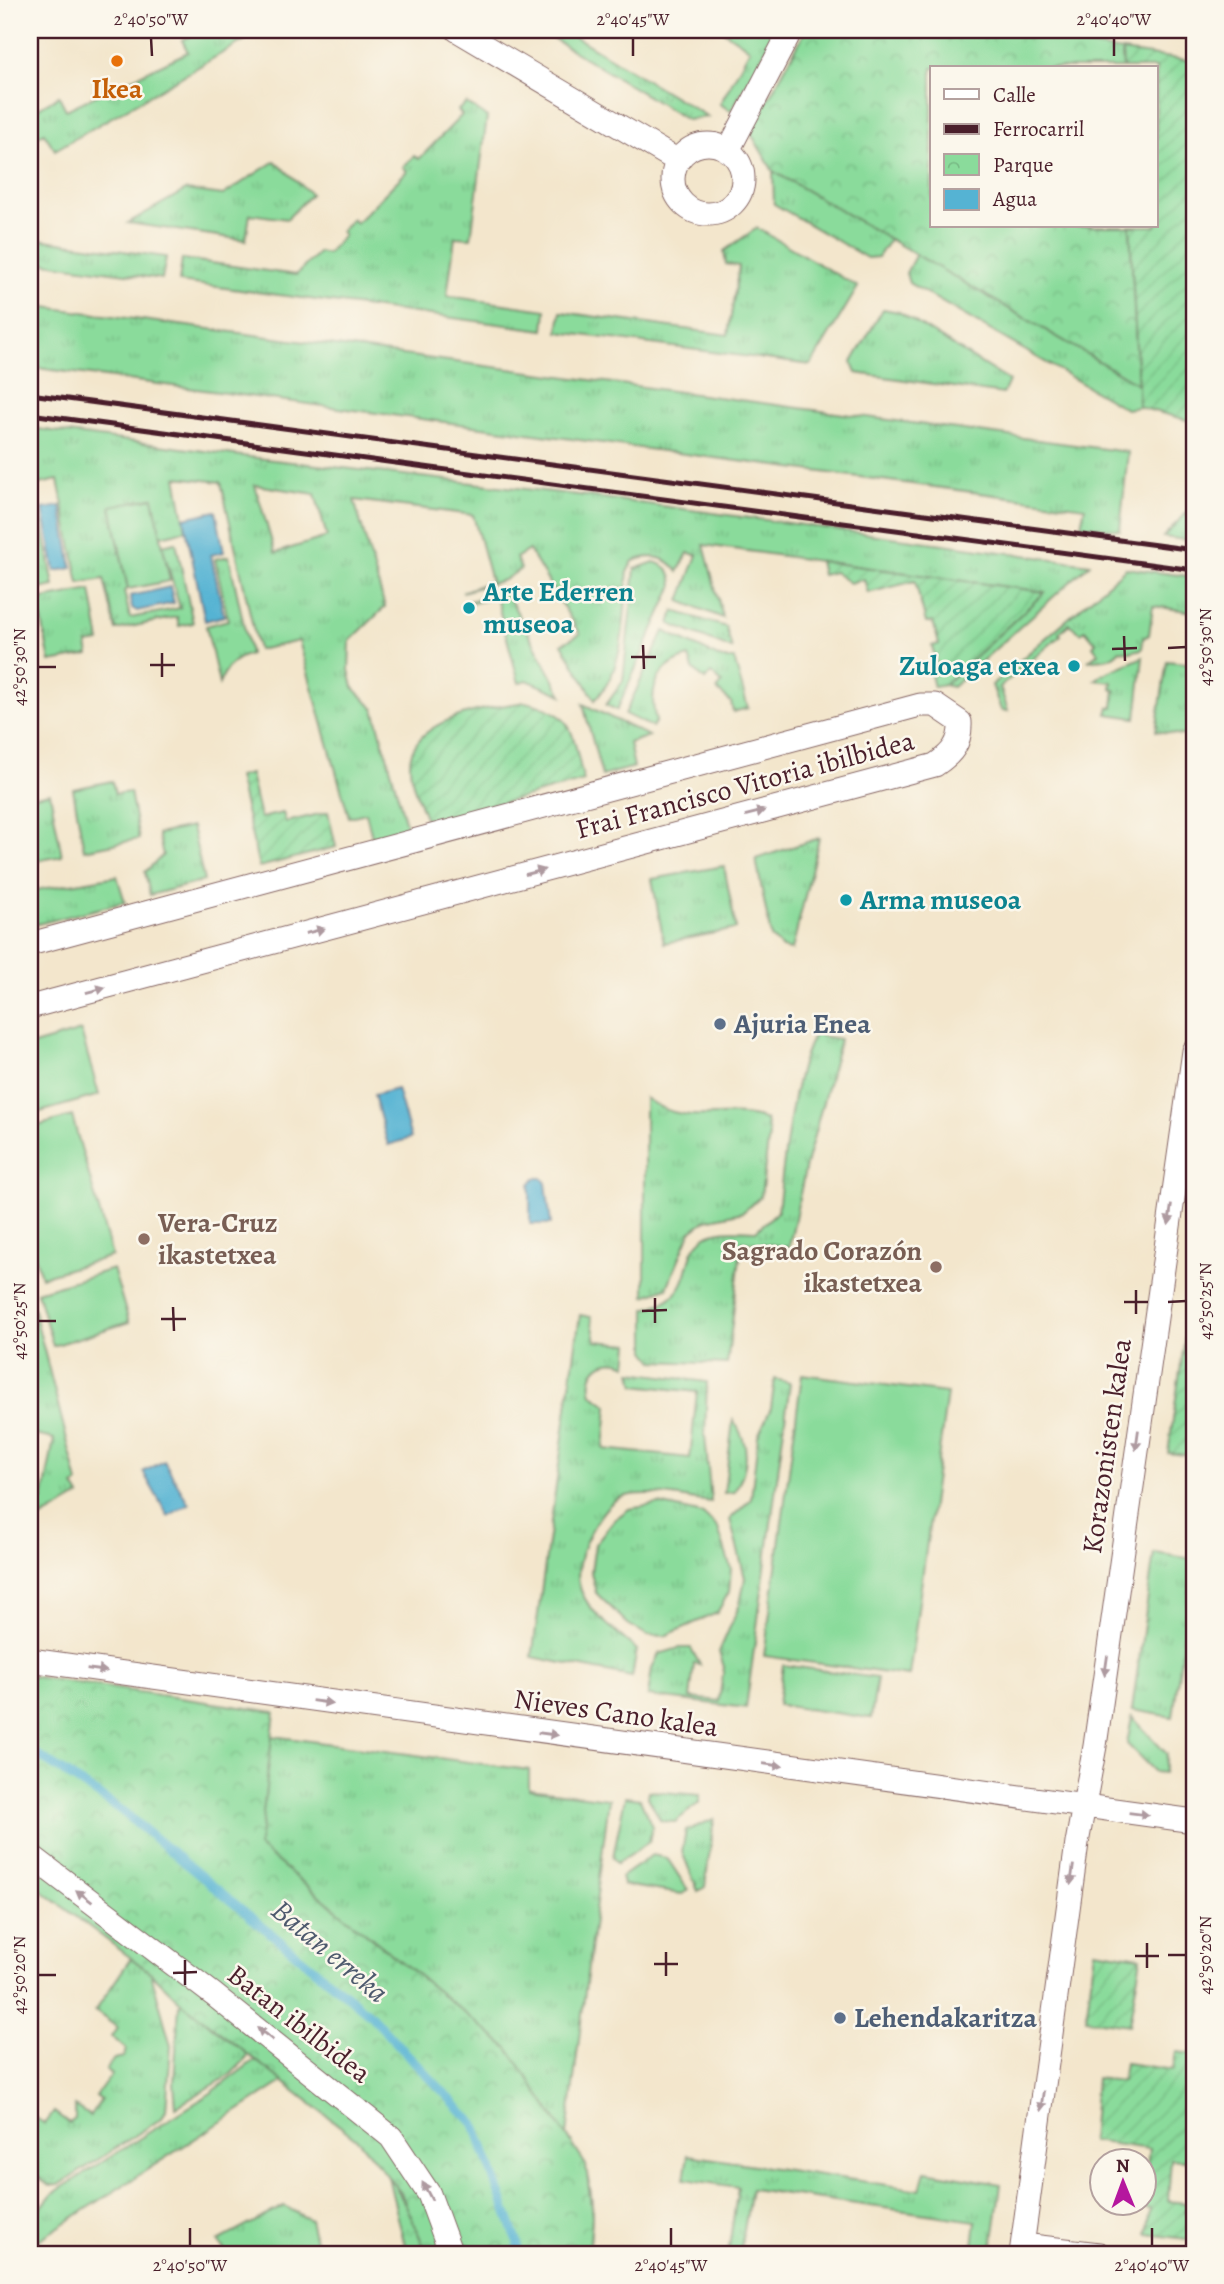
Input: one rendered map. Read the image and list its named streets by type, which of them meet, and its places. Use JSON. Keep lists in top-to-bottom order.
{
  "streets": {
    "street": [
      "Frai Francisco Vitoria ibilbidea",
      "Korazonisten kalea",
      "Nieves Cano kalea",
      "Batan ibilbidea"
    ]
  },
  "crossings": [
    ["Korazonisten kalea", "Nieves Cano kalea"]
  ],
  "one_way": ["Korazonisten kalea", "Nieves Cano kalea", "Batan ibilbidea"],
  "water": ["Batan erreka"],
  "places": [
    "Ikea",
    "Arte Ederren museoa",
    "Zuloaga etxea",
    "Arma museoa",
    "Ajuria Enea",
    "Vera-Cruz ikastetxea",
    "Sagrado Corazón ikastetxea",
    "Lehendakaritza"
  ],
  "legend": [
    "Calle",
    "Ferrocarril",
    "Parque",
    "Agua"
  ],
  "north": "top",
  "coordinates": [
    "2°40'50\"W",
    "2°40'45\"W",
    "2°40'40\"W",
    "42°50'30\"N",
    "42°50'25\"N",
    "42°50'20\"N"
  ]
}
